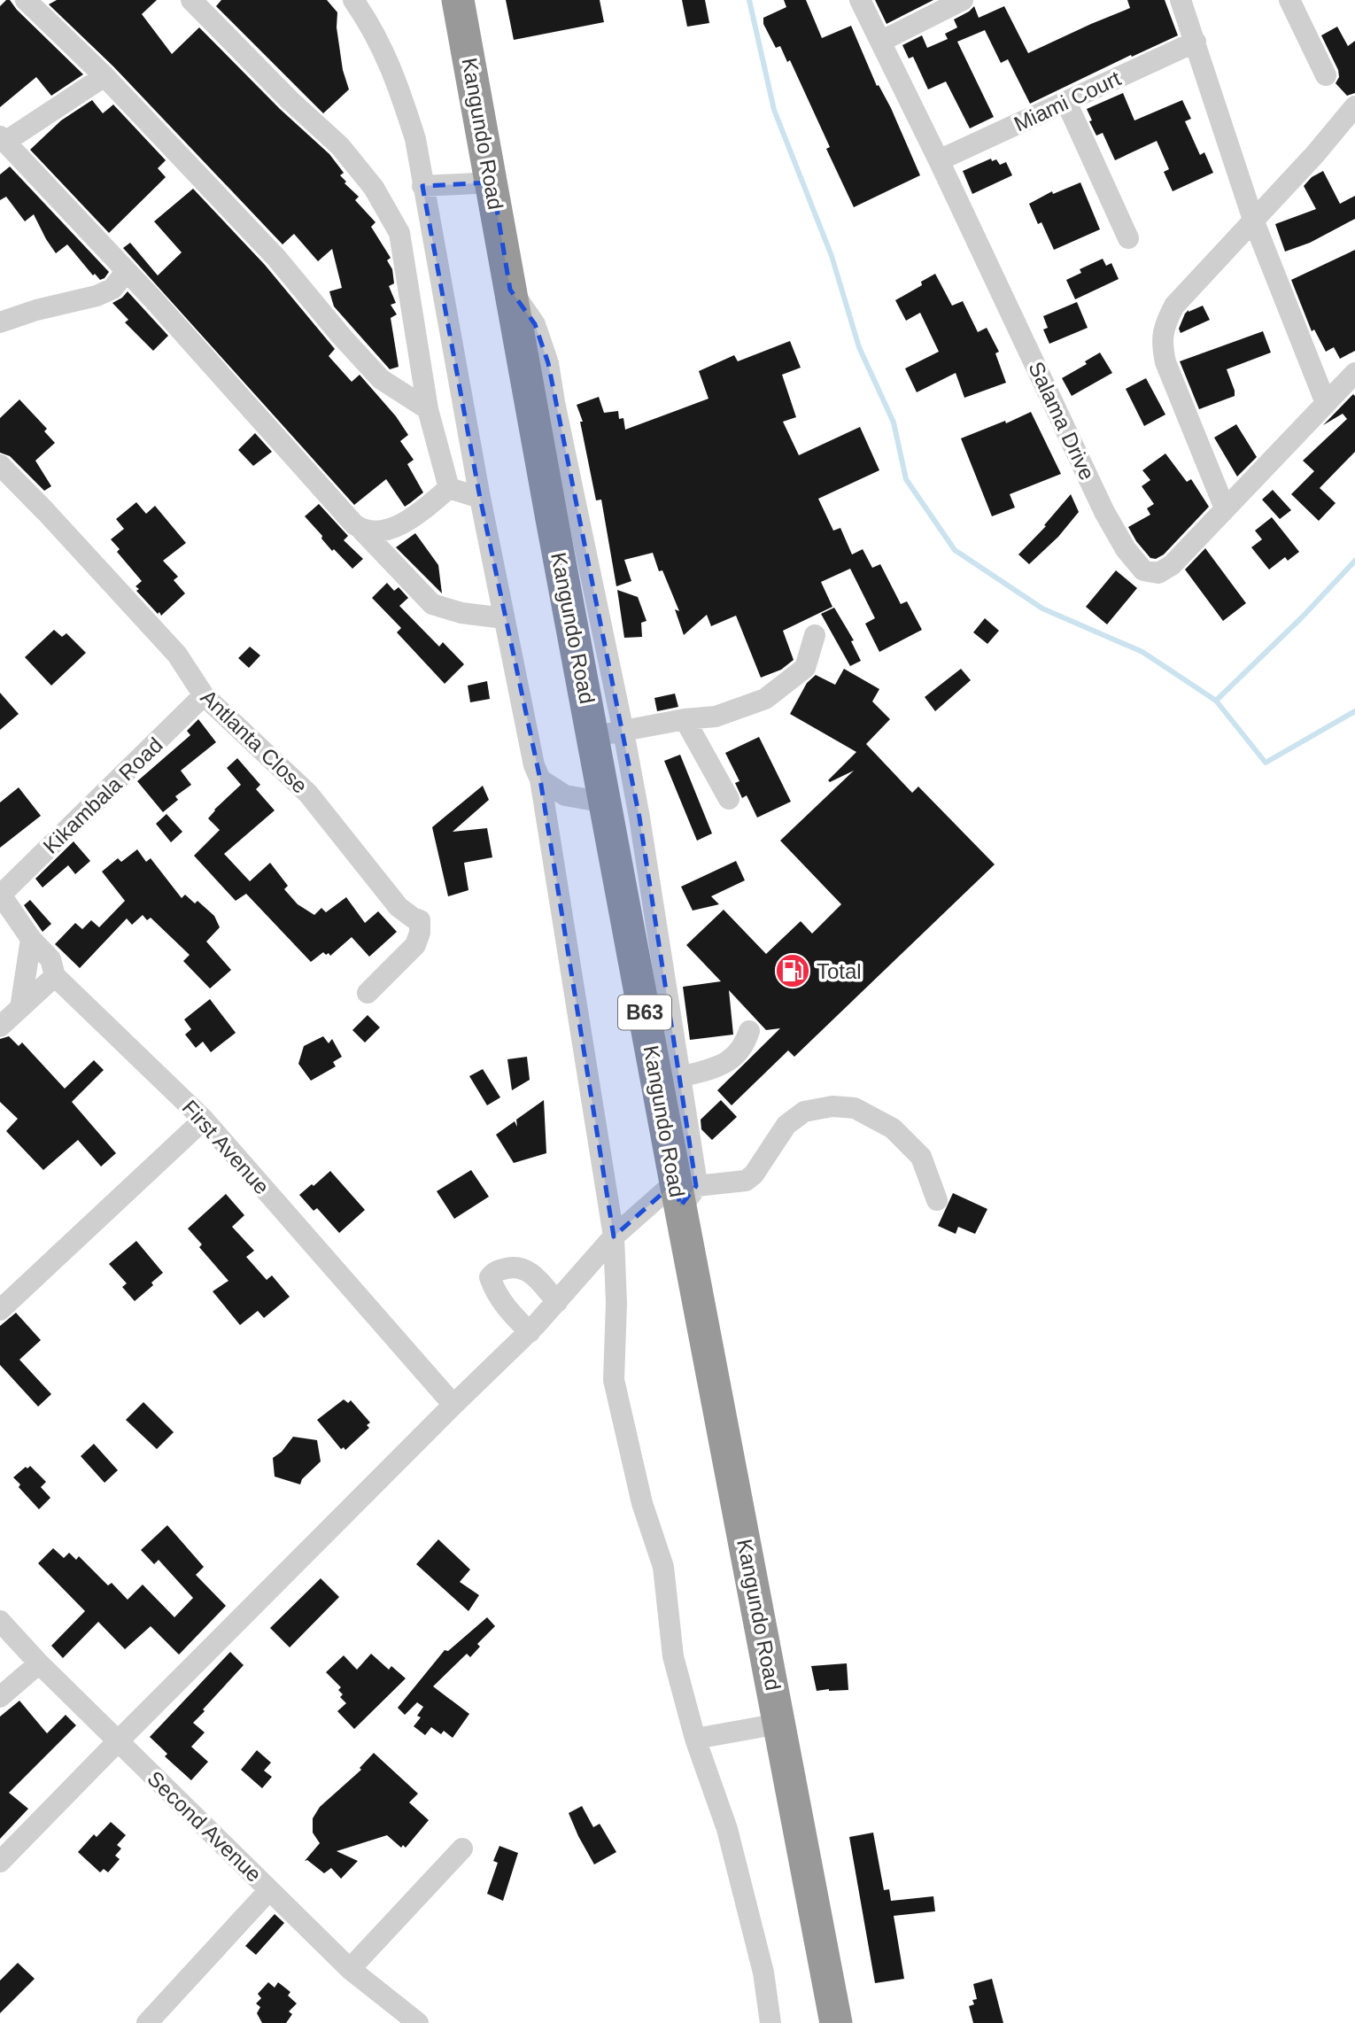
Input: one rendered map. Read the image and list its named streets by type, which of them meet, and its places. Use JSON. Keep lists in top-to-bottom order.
{
  "streets": {
    "highway": ["Kangundo Road", "B63"],
    "street": [
      "Miami Court",
      "Salama Drive",
      "Antlanta Close",
      "Kikambala Road",
      "First Avenue",
      "Second Avenue"
    ]
  },
  "crossings": [
    ["Miami Court", "Salama Drive"],
    ["Antlanta Close", "Kikambala Road"],
    ["Kikambala Road", "First Avenue"]
  ],
  "places": {
    "fuel station": ["Total"]
  }
}
